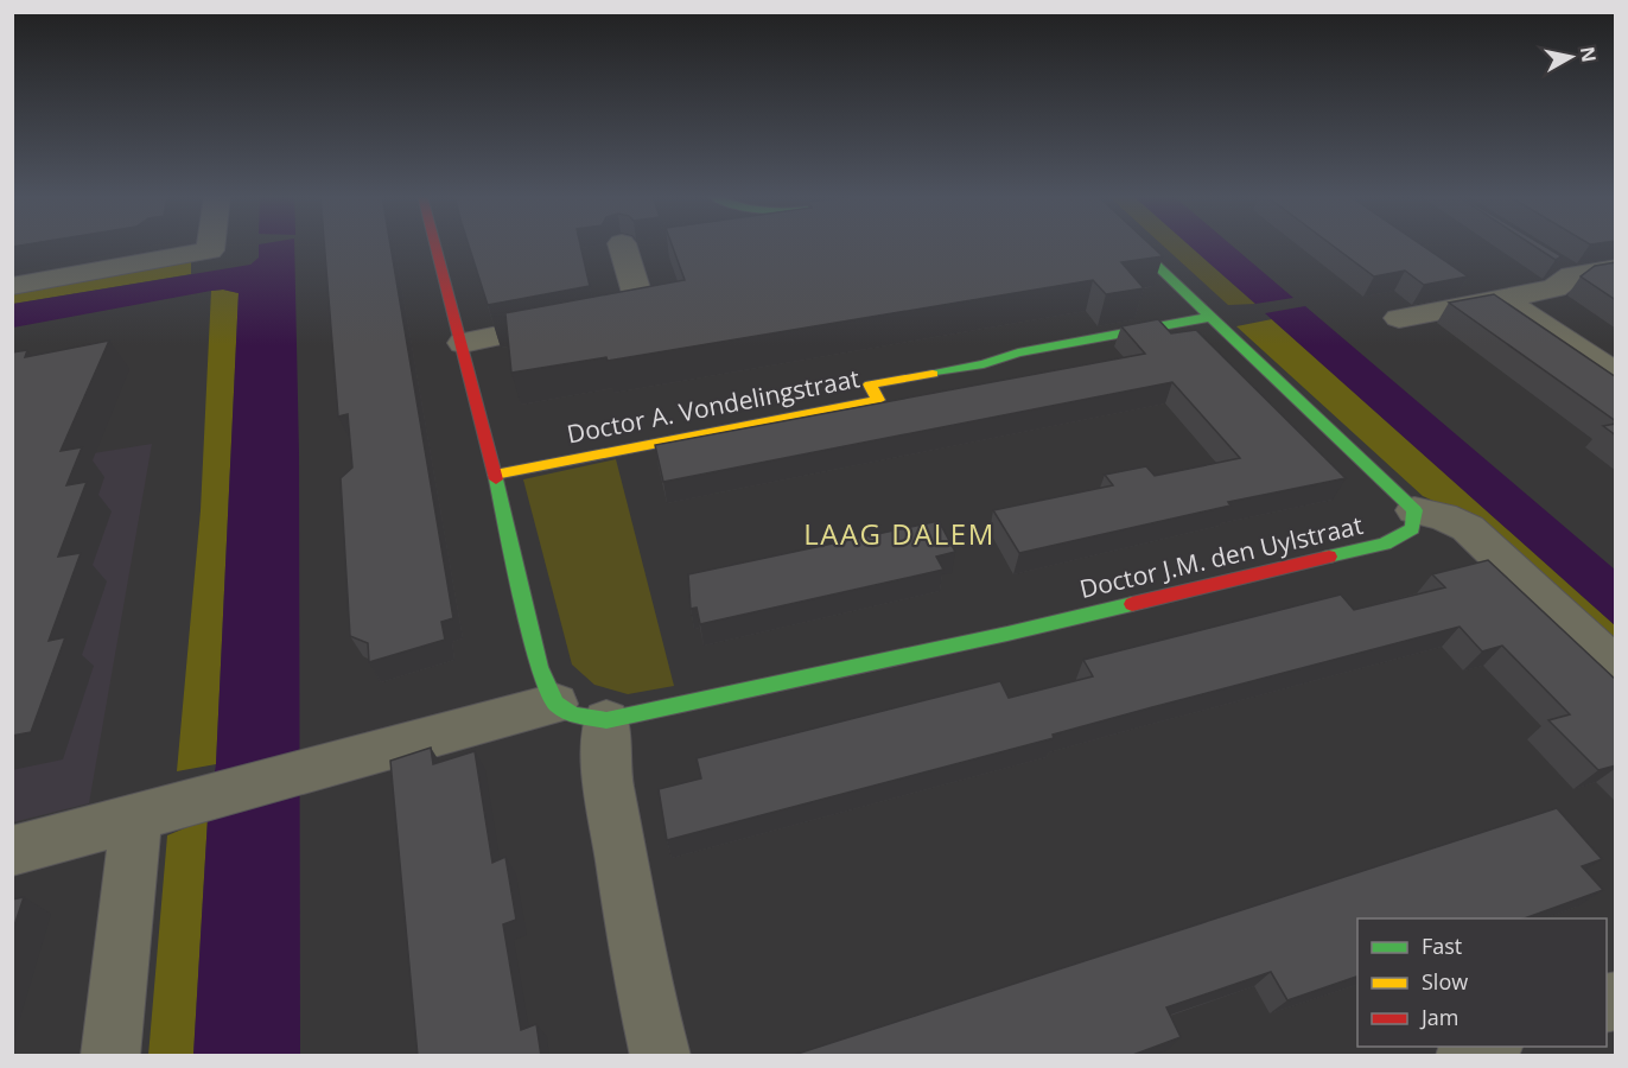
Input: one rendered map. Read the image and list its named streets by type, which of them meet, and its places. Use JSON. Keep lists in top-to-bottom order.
{
  "streets": {
    "street": ["Doctor A. Vondelingstraat", "Doctor J.M. den Uylstraat"]
  },
  "crossings": [
    ["Doctor A. Vondelingstraat", "Doctor J.M. den Uylstraat"]
  ],
  "districts": ["LAAG DALEM"],
  "legend": ["Fast", "Slow", "Jam"],
  "north": "right"
}
